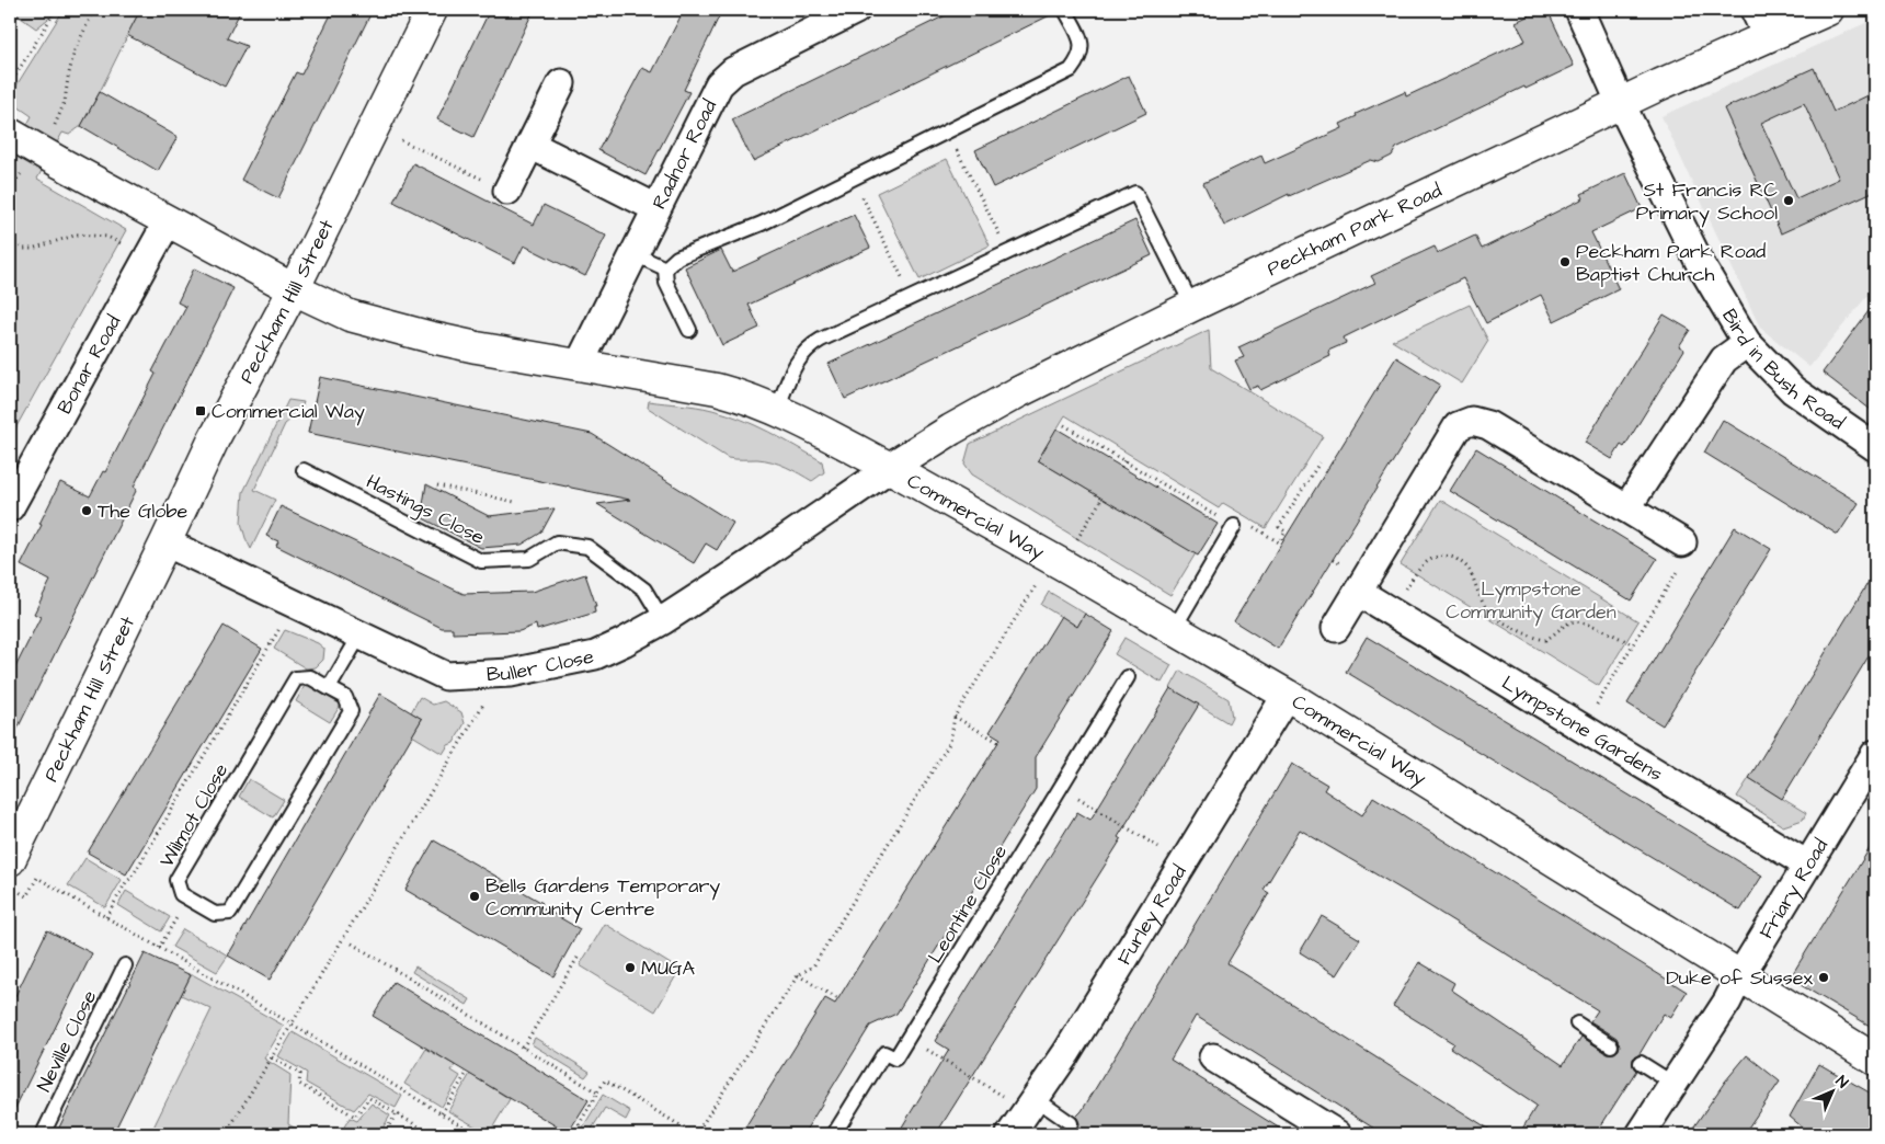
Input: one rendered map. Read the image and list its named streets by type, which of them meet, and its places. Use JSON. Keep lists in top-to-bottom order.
{
  "streets": {
    "main road": ["Peckham Park Road", "Peckham Hill Street", "Commercial Way"],
    "street": [
      "Radnor Road",
      "Bonar Road",
      "Bird in Bush Road",
      "Buller Close",
      "Lympstone Gardens",
      "Friary Road",
      "Furley Road"
    ],
    "lane": [
      "Hastings Close",
      "Wilmot Close",
      "Leontine Close",
      "Neville Close"
    ]
  },
  "crossings": [
    ["Radnor Road", "Commercial Way"],
    ["Peckham Park Road", "Bird in Bush Road"],
    ["Peckham Park Road", "Commercial Way"],
    ["Peckham Park Road", "Buller Close"],
    ["Peckham Hill Street", "Commercial Way"],
    ["Peckham Hill Street", "Buller Close"],
    ["Bonar Road", "Commercial Way"],
    ["Hastings Close", "Buller Close"],
    ["Commercial Way", "Buller Close"],
    ["Commercial Way", "Friary Road"],
    ["Commercial Way", "Furley Road"],
    ["Lympstone Gardens", "Friary Road"]
  ],
  "parks": ["Lympstone Community Garden"],
  "places": {
    "other": [
      "St Francis RC Primary School",
      "Peckham Park Road Baptist Church",
      "The Globe",
      "Bells Gardens Temporary Community Centre",
      "MUGA",
      "Duke of Sussex"
    ],
    "transit": ["Commercial Way"]
  },
  "north": "top right"
}
